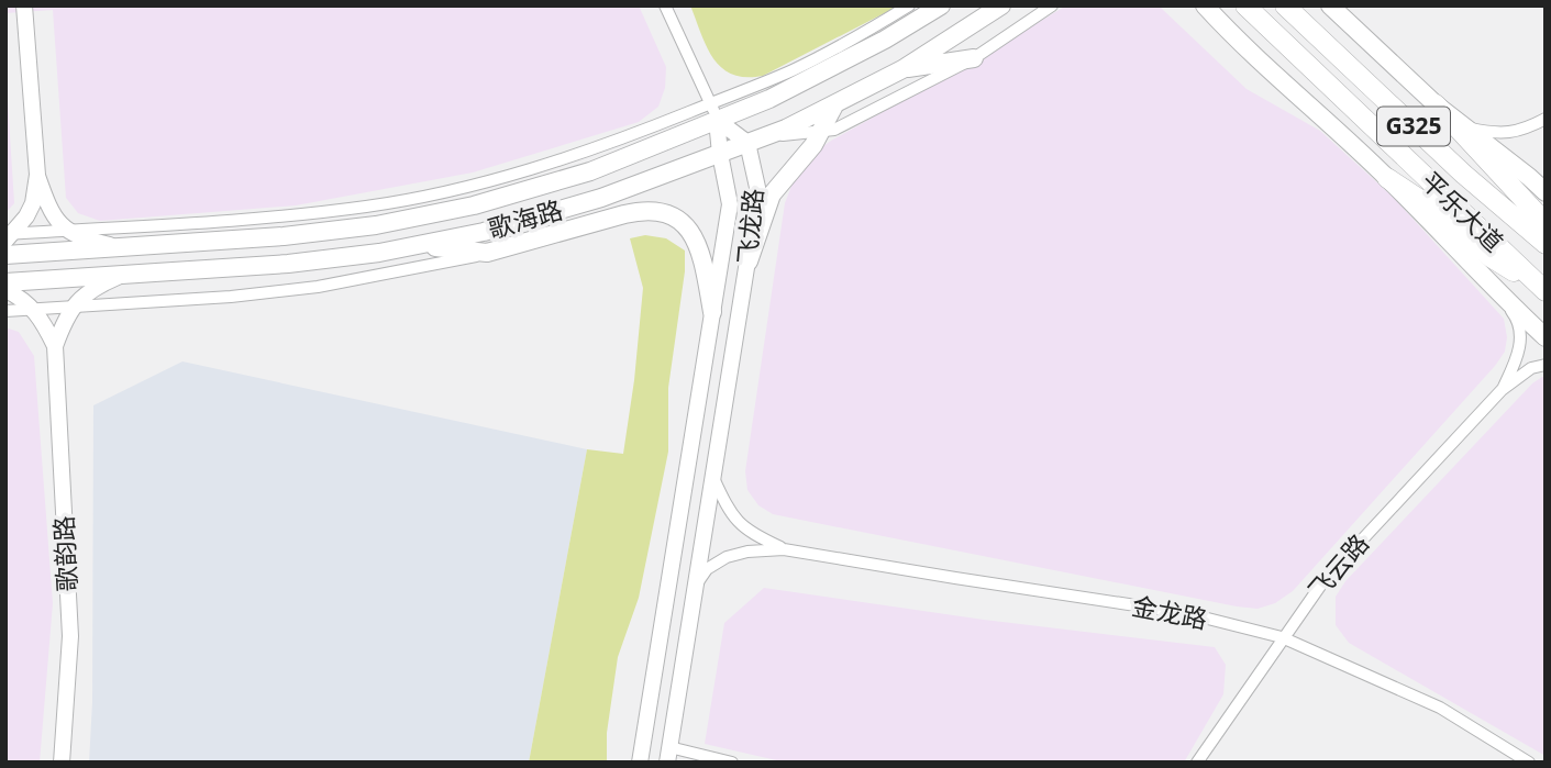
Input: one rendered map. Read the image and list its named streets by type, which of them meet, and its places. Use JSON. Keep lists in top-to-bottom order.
{
  "streets": {
    "highway": ["G325", "平乐大道"],
    "main road": ["歌海路"],
    "street": [
      "飞龙路",
      "歌韵路",
      "飞云路",
      "金龙路"
    ]
  },
  "crossings": [
    ["歌海路", "飞龙路"],
    ["飞龙路", "金龙路"],
    ["飞云路", "金龙路"]
  ]
}
